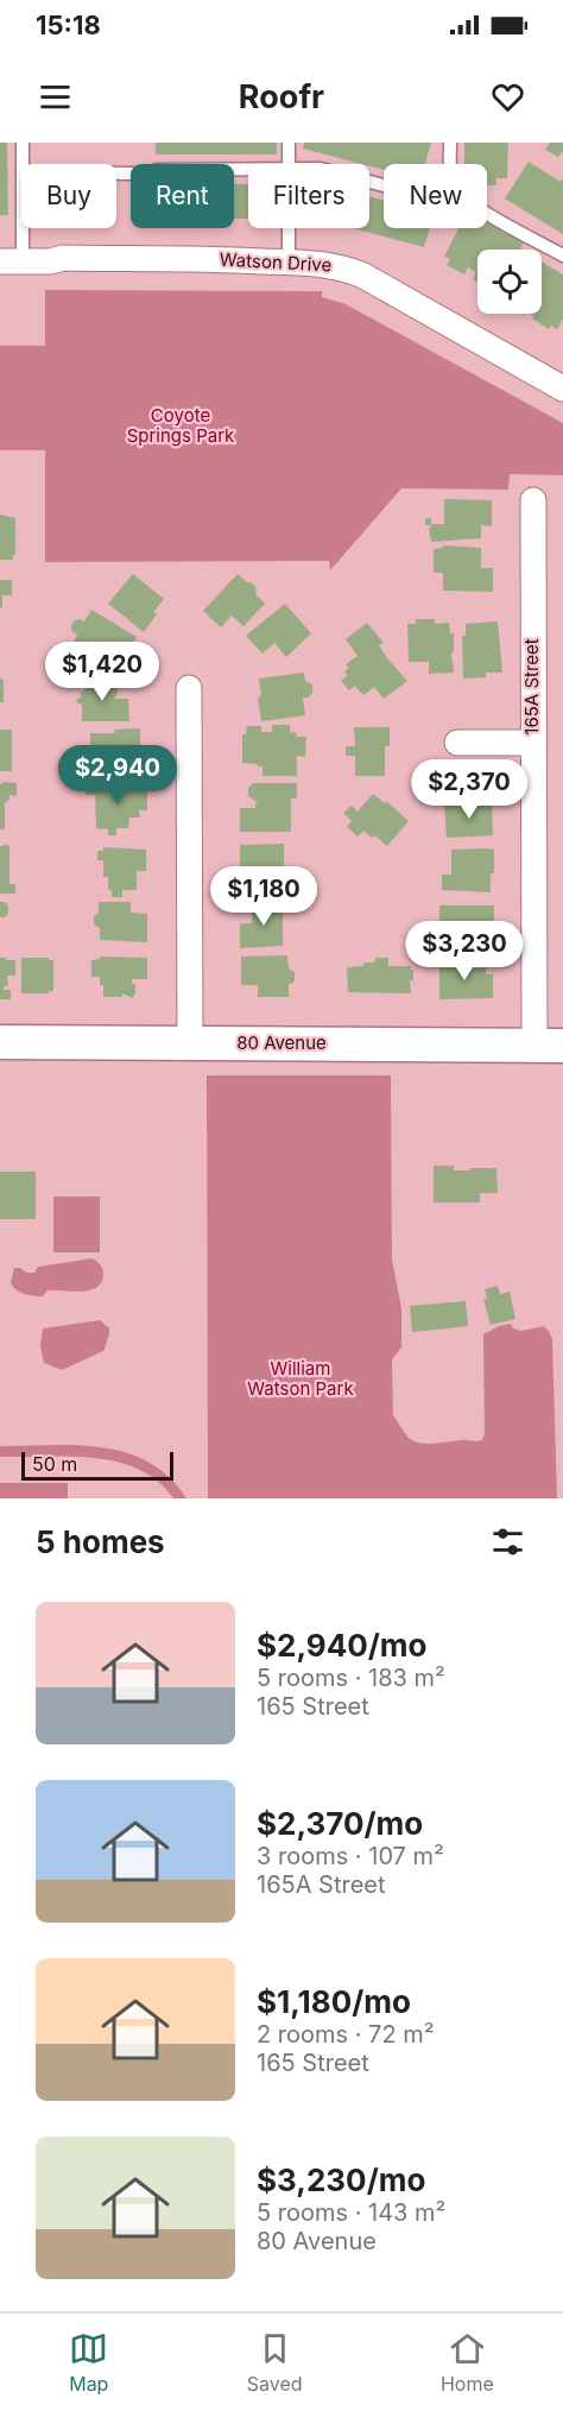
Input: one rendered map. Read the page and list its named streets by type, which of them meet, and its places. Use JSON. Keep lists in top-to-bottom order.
{
  "streets": {
    "street": ["Watson Drive", "165A Street", "80 Avenue"]
  },
  "crossings": [
    ["165A Street", "80 Avenue"]
  ],
  "parks": ["Coyote Springs Park", "William Watson Park"],
  "scale_bar": "50 m",
  "page": {
    "status": "15:18",
    "header": "Roofr",
    "chip": [
      "Buy",
      "Rent",
      "Filters",
      "New"
    ],
    "price": [
      "$1,420",
      "$2,940",
      "$2,370",
      "$1,180",
      "$3,230"
    ],
    "scale": "50 m",
    "heading": "5 homes",
    "list": [
      {
        "name": "$2,940/mo",
        "note": "5 rooms · 183 m² · 165 Street"
      },
      {
        "name": "$2,370/mo",
        "note": "3 rooms · 107 m² · 165A Street"
      },
      {
        "name": "$1,180/mo",
        "note": "2 rooms · 72 m² · 165 Street"
      },
      {
        "name": "$3,230/mo",
        "note": "5 rooms · 143 m² · 80 Avenue"
      }
    ],
    "tabs": ["Map", "Saved", "Home"]
  }
}
